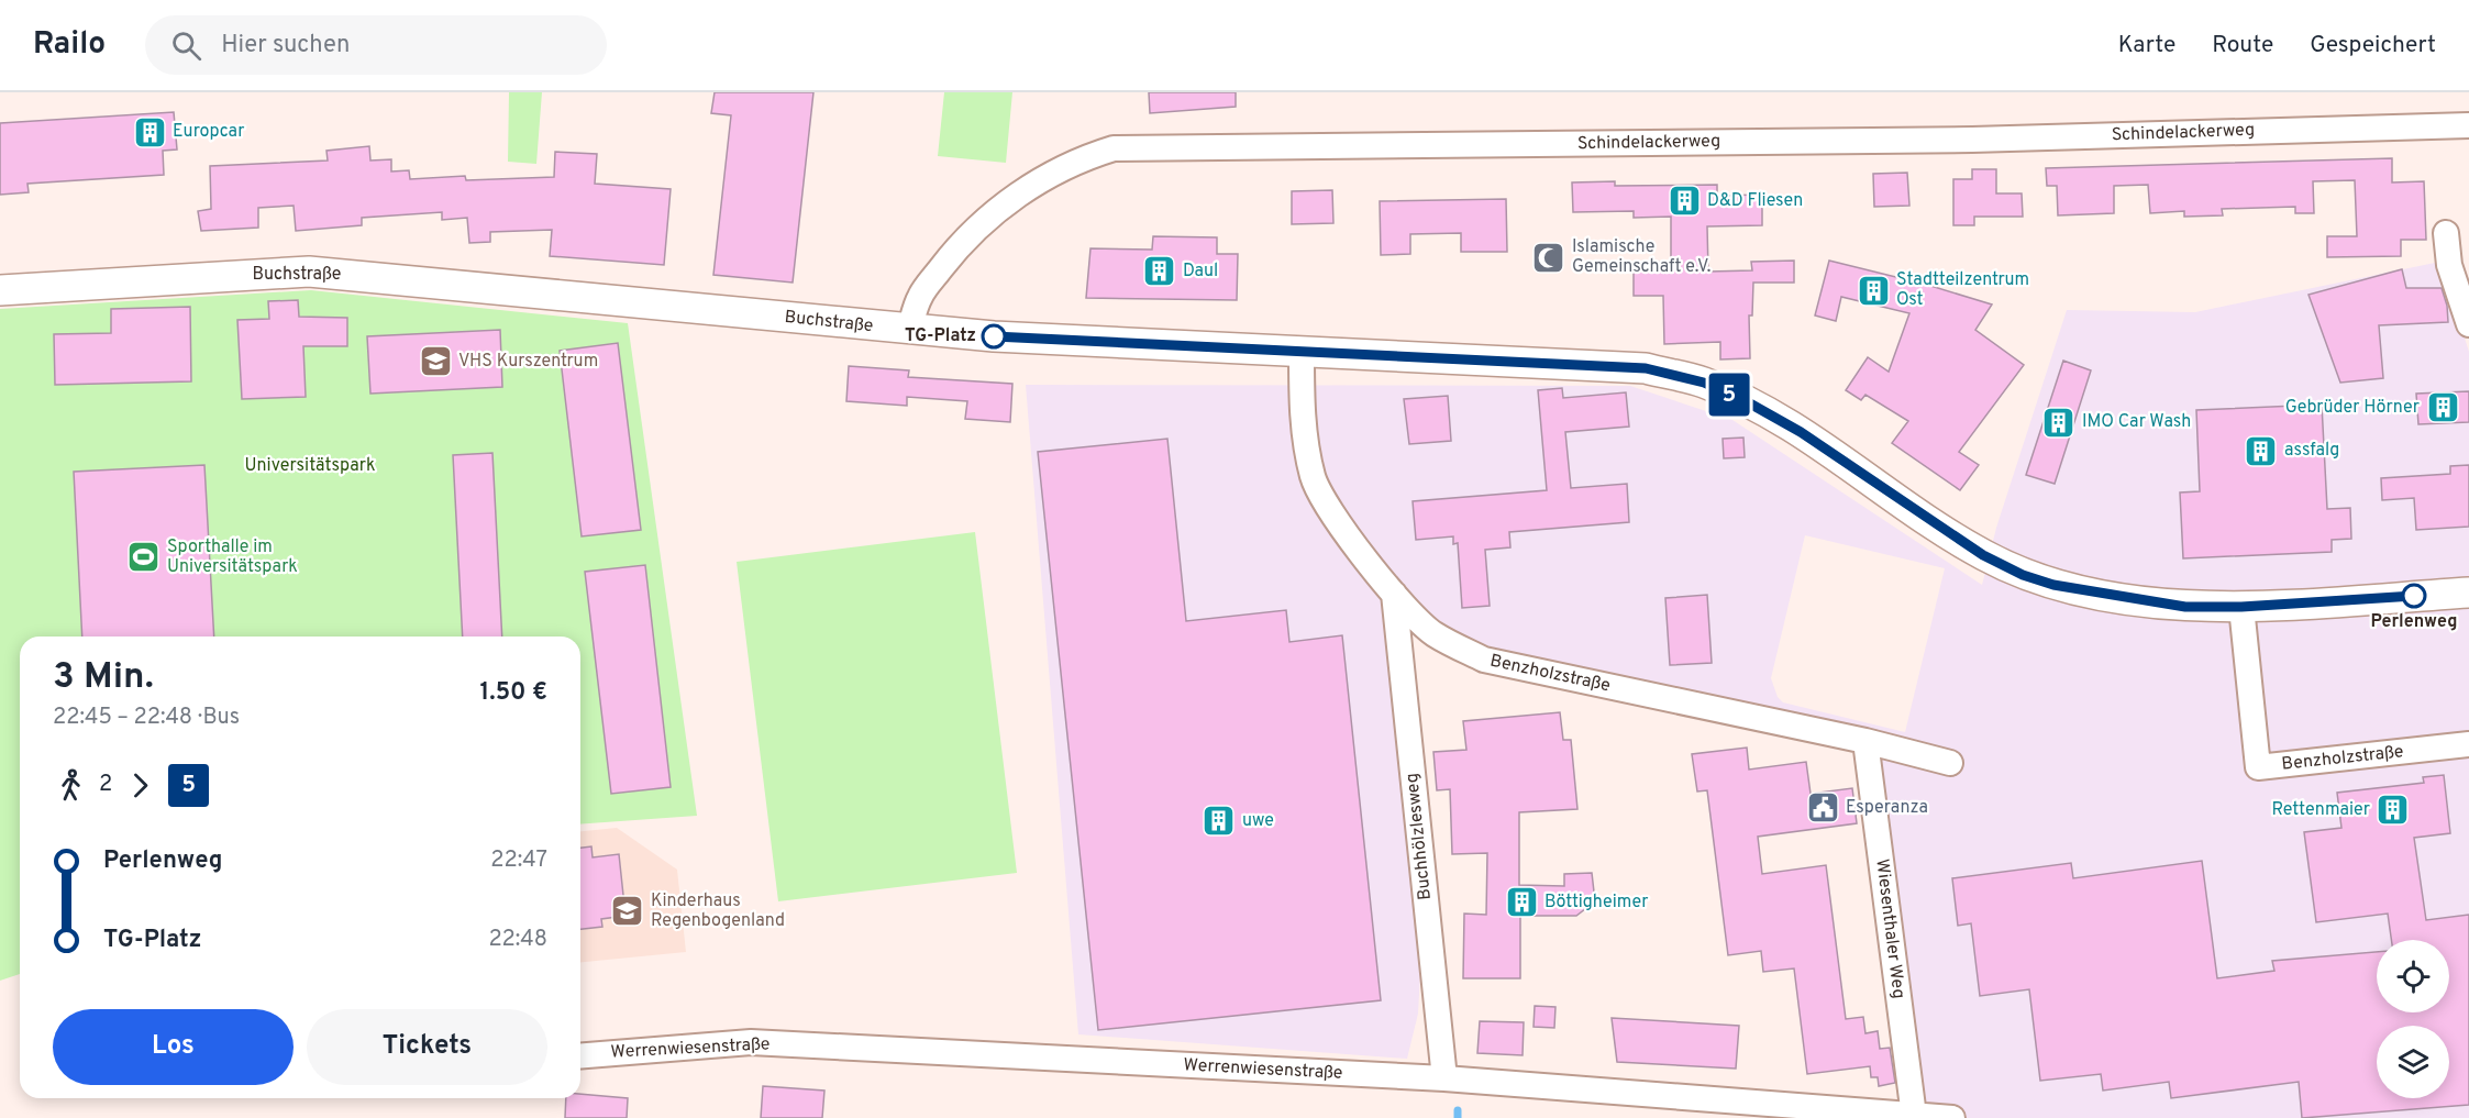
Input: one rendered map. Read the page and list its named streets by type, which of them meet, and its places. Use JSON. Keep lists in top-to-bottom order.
{
  "streets": {
    "street": [
      "Schindelackerweg",
      "Buchstraße",
      "Benzholzstraße",
      "Buchhölzlesweg",
      "Wiesenthaler Weg",
      "Werrenwiesenstraße"
    ]
  },
  "crossings": [
    ["Schindelackerweg", "Buchstraße"],
    ["Buchstraße", "Benzholzstraße"],
    ["Benzholzstraße", "Buchhölzlesweg"],
    ["Benzholzstraße", "Wiesenthaler Weg"],
    ["Buchhölzlesweg", "Werrenwiesenstraße"],
    ["Wiesenthaler Weg", "Werrenwiesenstraße"]
  ],
  "parks": ["Universitätspark"],
  "places": {
    "building": [
      "Europcar",
      "D&D Fliesen",
      "Daul",
      "Stadtteilzentrum Ost",
      "Gebrüder Hörner",
      "IMO Car Wash",
      "assfalg",
      "Rettenmaier",
      "uwe",
      "Böttigheimer"
    ],
    "mosque": ["Islamische Gemeinschaft e.V."],
    "other": ["TG-Platz", "Perlenweg"],
    "school or university": ["VHS Kurszentrum", "Kinderhaus Regenbogenland"],
    "sports": ["Sporthalle im Universitätspark"],
    "public building": ["Esperanza"]
  },
  "lines": ["bus line 5"],
  "page": {
    "header": "Railo",
    "search": "Hier suchen",
    "nav": ["Karte", "Route", "Gespeichert"],
    "on_map": "5",
    "heading": ["3 Min.", "22:45 – 22:48 · Bus", "1.50 €"],
    "legs": ["2", "5"],
    "list": [
      {
        "name": "Perlenweg",
        "value": "22:47"
      },
      {
        "name": "TG-Platz",
        "value": "22:48"
      }
    ],
    "buttons": ["Los", "Tickets"]
  }
}
